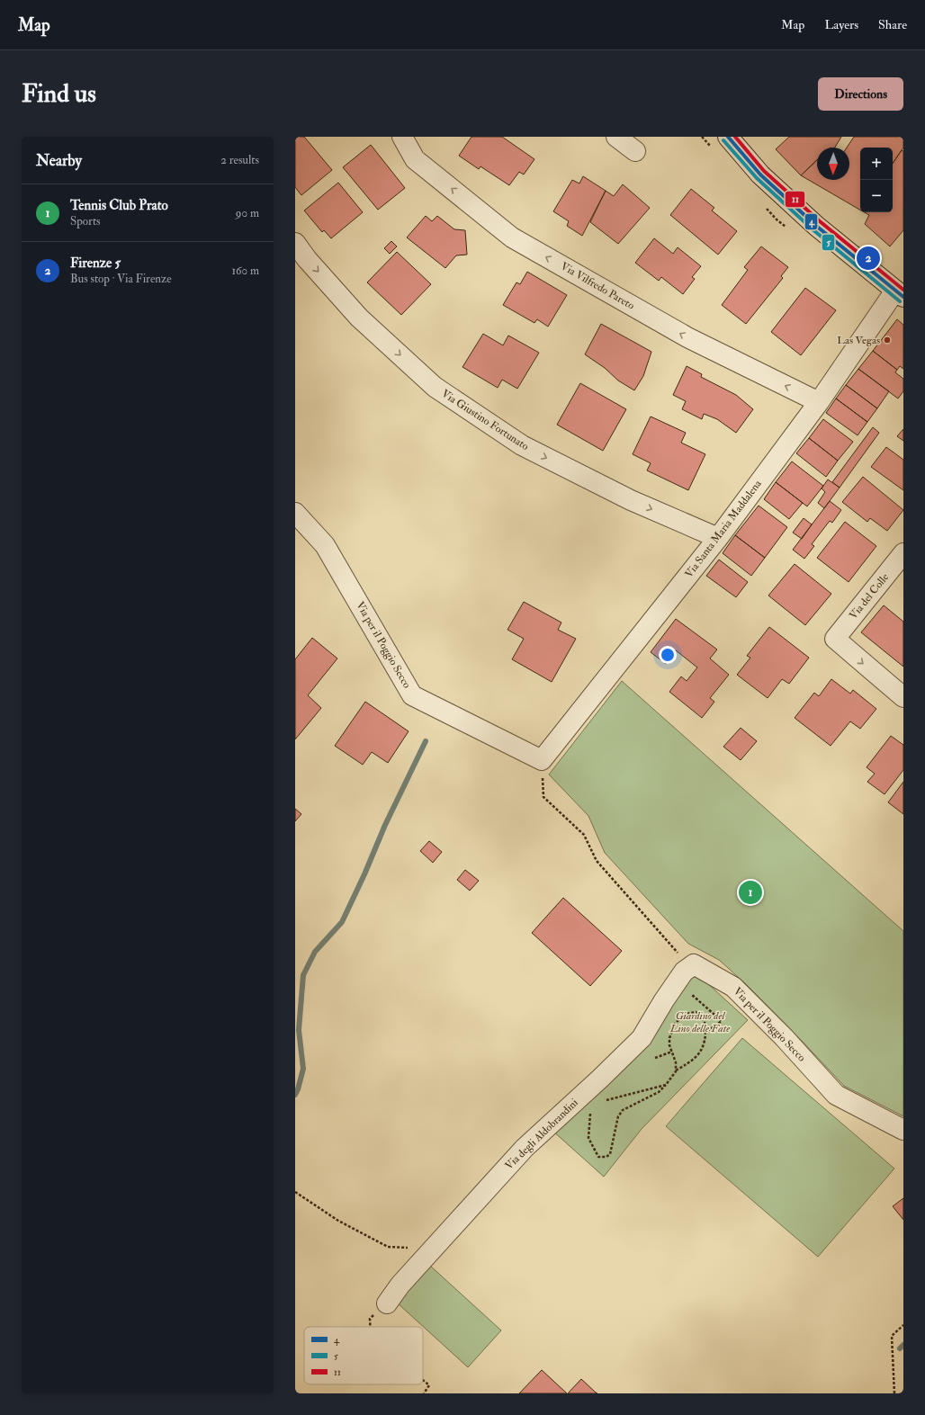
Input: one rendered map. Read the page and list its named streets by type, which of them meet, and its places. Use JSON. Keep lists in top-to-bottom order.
{
  "streets": {
    "street": [
      "Via Vilfredo Pareto",
      "Via Giustino Fortunato",
      "Via Santa Maria Maddalena",
      "Via del Colle",
      "Via per il Poggio Secco",
      "Via degli Aldobrandini"
    ]
  },
  "crossings": [
    ["Via Vilfredo Pareto", "Via Santa Maria Maddalena"],
    ["Via Giustino Fortunato", "Via Santa Maria Maddalena"],
    ["Via Santa Maria Maddalena", "Via per il Poggio Secco"],
    ["Via per il Poggio Secco", "Via degli Aldobrandini"]
  ],
  "one_way": ["Via Giustino Fortunato"],
  "parks": ["Giardino del Lino delle Fate"],
  "places": ["Las Vegas"],
  "lines": ["transit line 4", "transit line 11", "transit line 5"],
  "legend": ["4", "5", "11"],
  "north": "bottom",
  "page": {
    "header": "Map",
    "nav": ["Map", "Layers", "Share"],
    "buttons": "Directions",
    "title": "Find us",
    "heading": ["Nearby", "2 results"],
    "map_buttons": ["+", "−"],
    "list": [
      {
        "mark": "1",
        "name": "Tennis Club Prato",
        "note": "Sports",
        "value": "90 m"
      },
      {
        "mark": "2",
        "name": "Firenze 5",
        "note": "Bus stop · Via Firenze",
        "value": "160 m"
      }
    ],
    "pins": ["2", "1"]
  }
}
